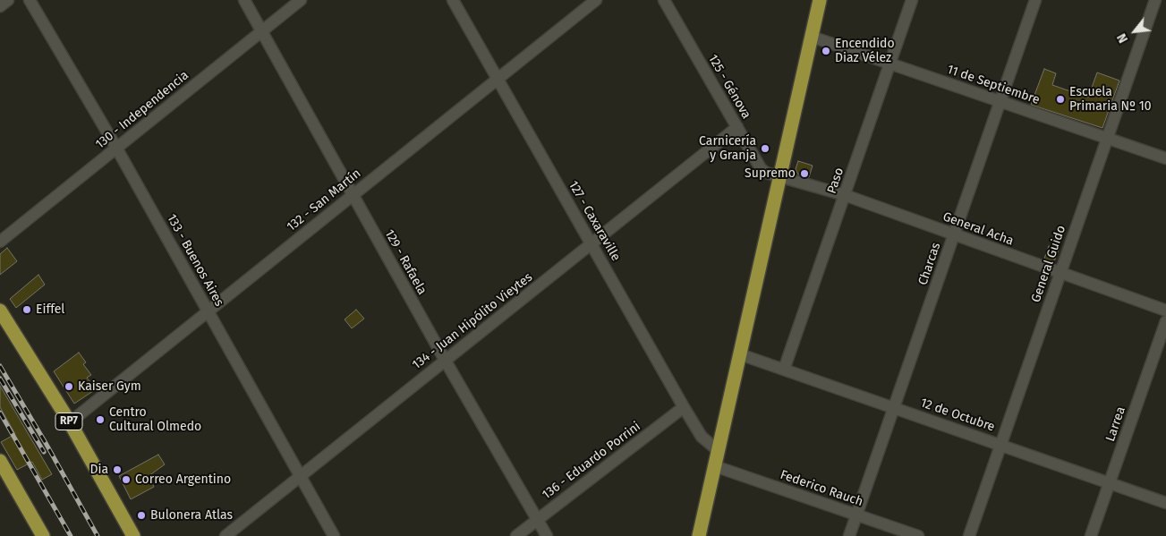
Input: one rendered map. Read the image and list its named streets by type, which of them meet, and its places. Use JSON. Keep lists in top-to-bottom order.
{
  "streets": {
    "main road": ["RP7"],
    "street": [
      "11 de Septiembre",
      "125 - Génova",
      "130 - Independencia",
      "Paso",
      "132 - San Martín",
      "127 - Caxaraville",
      "General Acha",
      "133 - Buenos Aires",
      "129 - Rafaela",
      "Charcas",
      "General Guido",
      "134 - Juan Hipólito Vieytes",
      "12 de Octubre",
      "Larrea",
      "136 - Eduardo Porrini",
      "Federico Rauch"
    ]
  },
  "crossings": [
    ["11 de Septiembre", "Paso"],
    ["11 de Septiembre", "Charcas"],
    ["11 de Septiembre", "General Guido"],
    ["125 - Génova", "General Acha"],
    ["125 - Génova", "134 - Juan Hipólito Vieytes"],
    ["130 - Independencia", "133 - Buenos Aires"],
    ["130 - Independencia", "129 - Rafaela"],
    ["Paso", "General Acha"],
    ["Paso", "12 de Octubre"],
    ["132 - San Martín", "127 - Caxaraville"],
    ["132 - San Martín", "133 - Buenos Aires"],
    ["132 - San Martín", "129 - Rafaela"],
    ["132 - San Martín", "RP7"],
    ["127 - Caxaraville", "134 - Juan Hipólito Vieytes"],
    ["127 - Caxaraville", "136 - Eduardo Porrini"],
    ["General Acha", "Charcas"],
    ["General Acha", "General Guido"],
    ["133 - Buenos Aires", "134 - Juan Hipólito Vieytes"],
    ["129 - Rafaela", "134 - Juan Hipólito Vieytes"],
    ["129 - Rafaela", "136 - Eduardo Porrini"],
    ["Charcas", "12 de Octubre"],
    ["Charcas", "Federico Rauch"],
    ["General Guido", "12 de Octubre"],
    ["12 de Octubre", "Larrea"]
  ],
  "places": [
    "Encendido Diaz Vélez",
    "Escuela Primaria Nº 10",
    "Carnicería y Granja",
    "Supremo",
    "Eiffel",
    "Kaiser Gym",
    "Centro Cultural Olmedo",
    "Dia",
    "Correo Argentino",
    "Bulonera Atlas"
  ],
  "north": "bottom left"
}
